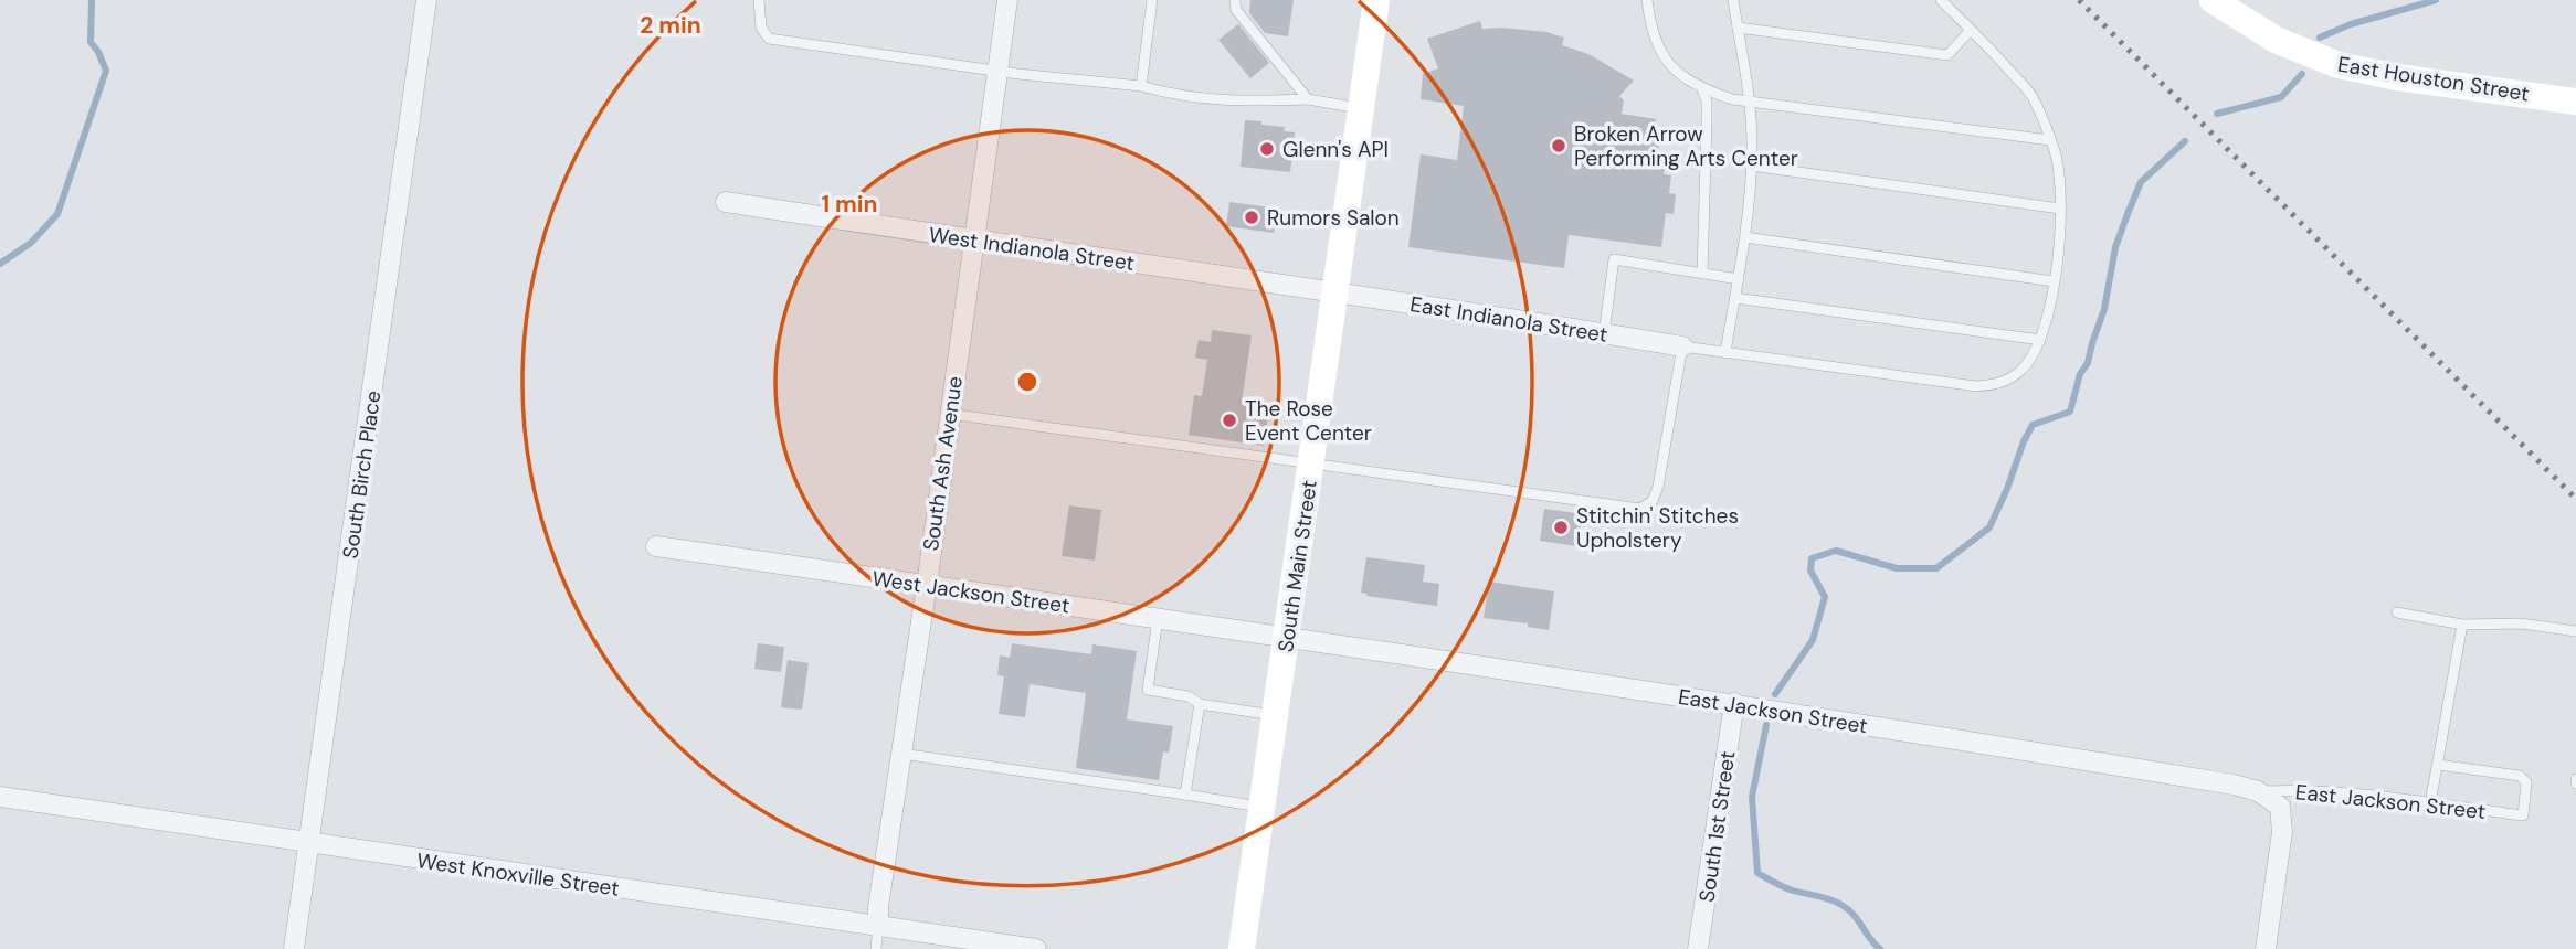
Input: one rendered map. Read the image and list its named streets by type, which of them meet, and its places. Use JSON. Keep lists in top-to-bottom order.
{
  "streets": {
    "street": [
      "East Houston Street",
      "West Indianola Street",
      "East Indianola Street",
      "South Ash Avenue",
      "South Birch Place",
      "South Main Street",
      "West Jackson Street",
      "East Jackson Street",
      "South 1st Street",
      "West Knoxville Street"
    ]
  },
  "crossings": [
    ["West Indianola Street", "East Indianola Street"],
    ["West Indianola Street", "South Ash Avenue"],
    ["West Indianola Street", "South Main Street"],
    ["East Indianola Street", "South Main Street"],
    ["South Ash Avenue", "West Jackson Street"],
    ["South Ash Avenue", "West Knoxville Street"],
    ["South Birch Place", "West Knoxville Street"],
    ["South Main Street", "West Jackson Street"],
    ["South Main Street", "East Jackson Street"],
    ["West Jackson Street", "East Jackson Street"],
    ["East Jackson Street", "South 1st Street"]
  ],
  "places": [
    "Broken Arrow Performing Arts Center",
    "Glenn's API",
    "Rumors Salon",
    "The Rose Event Center",
    "Stitchin' Stitches Upholstery"
  ],
  "rings": ["2 min", "1 min"]
}
